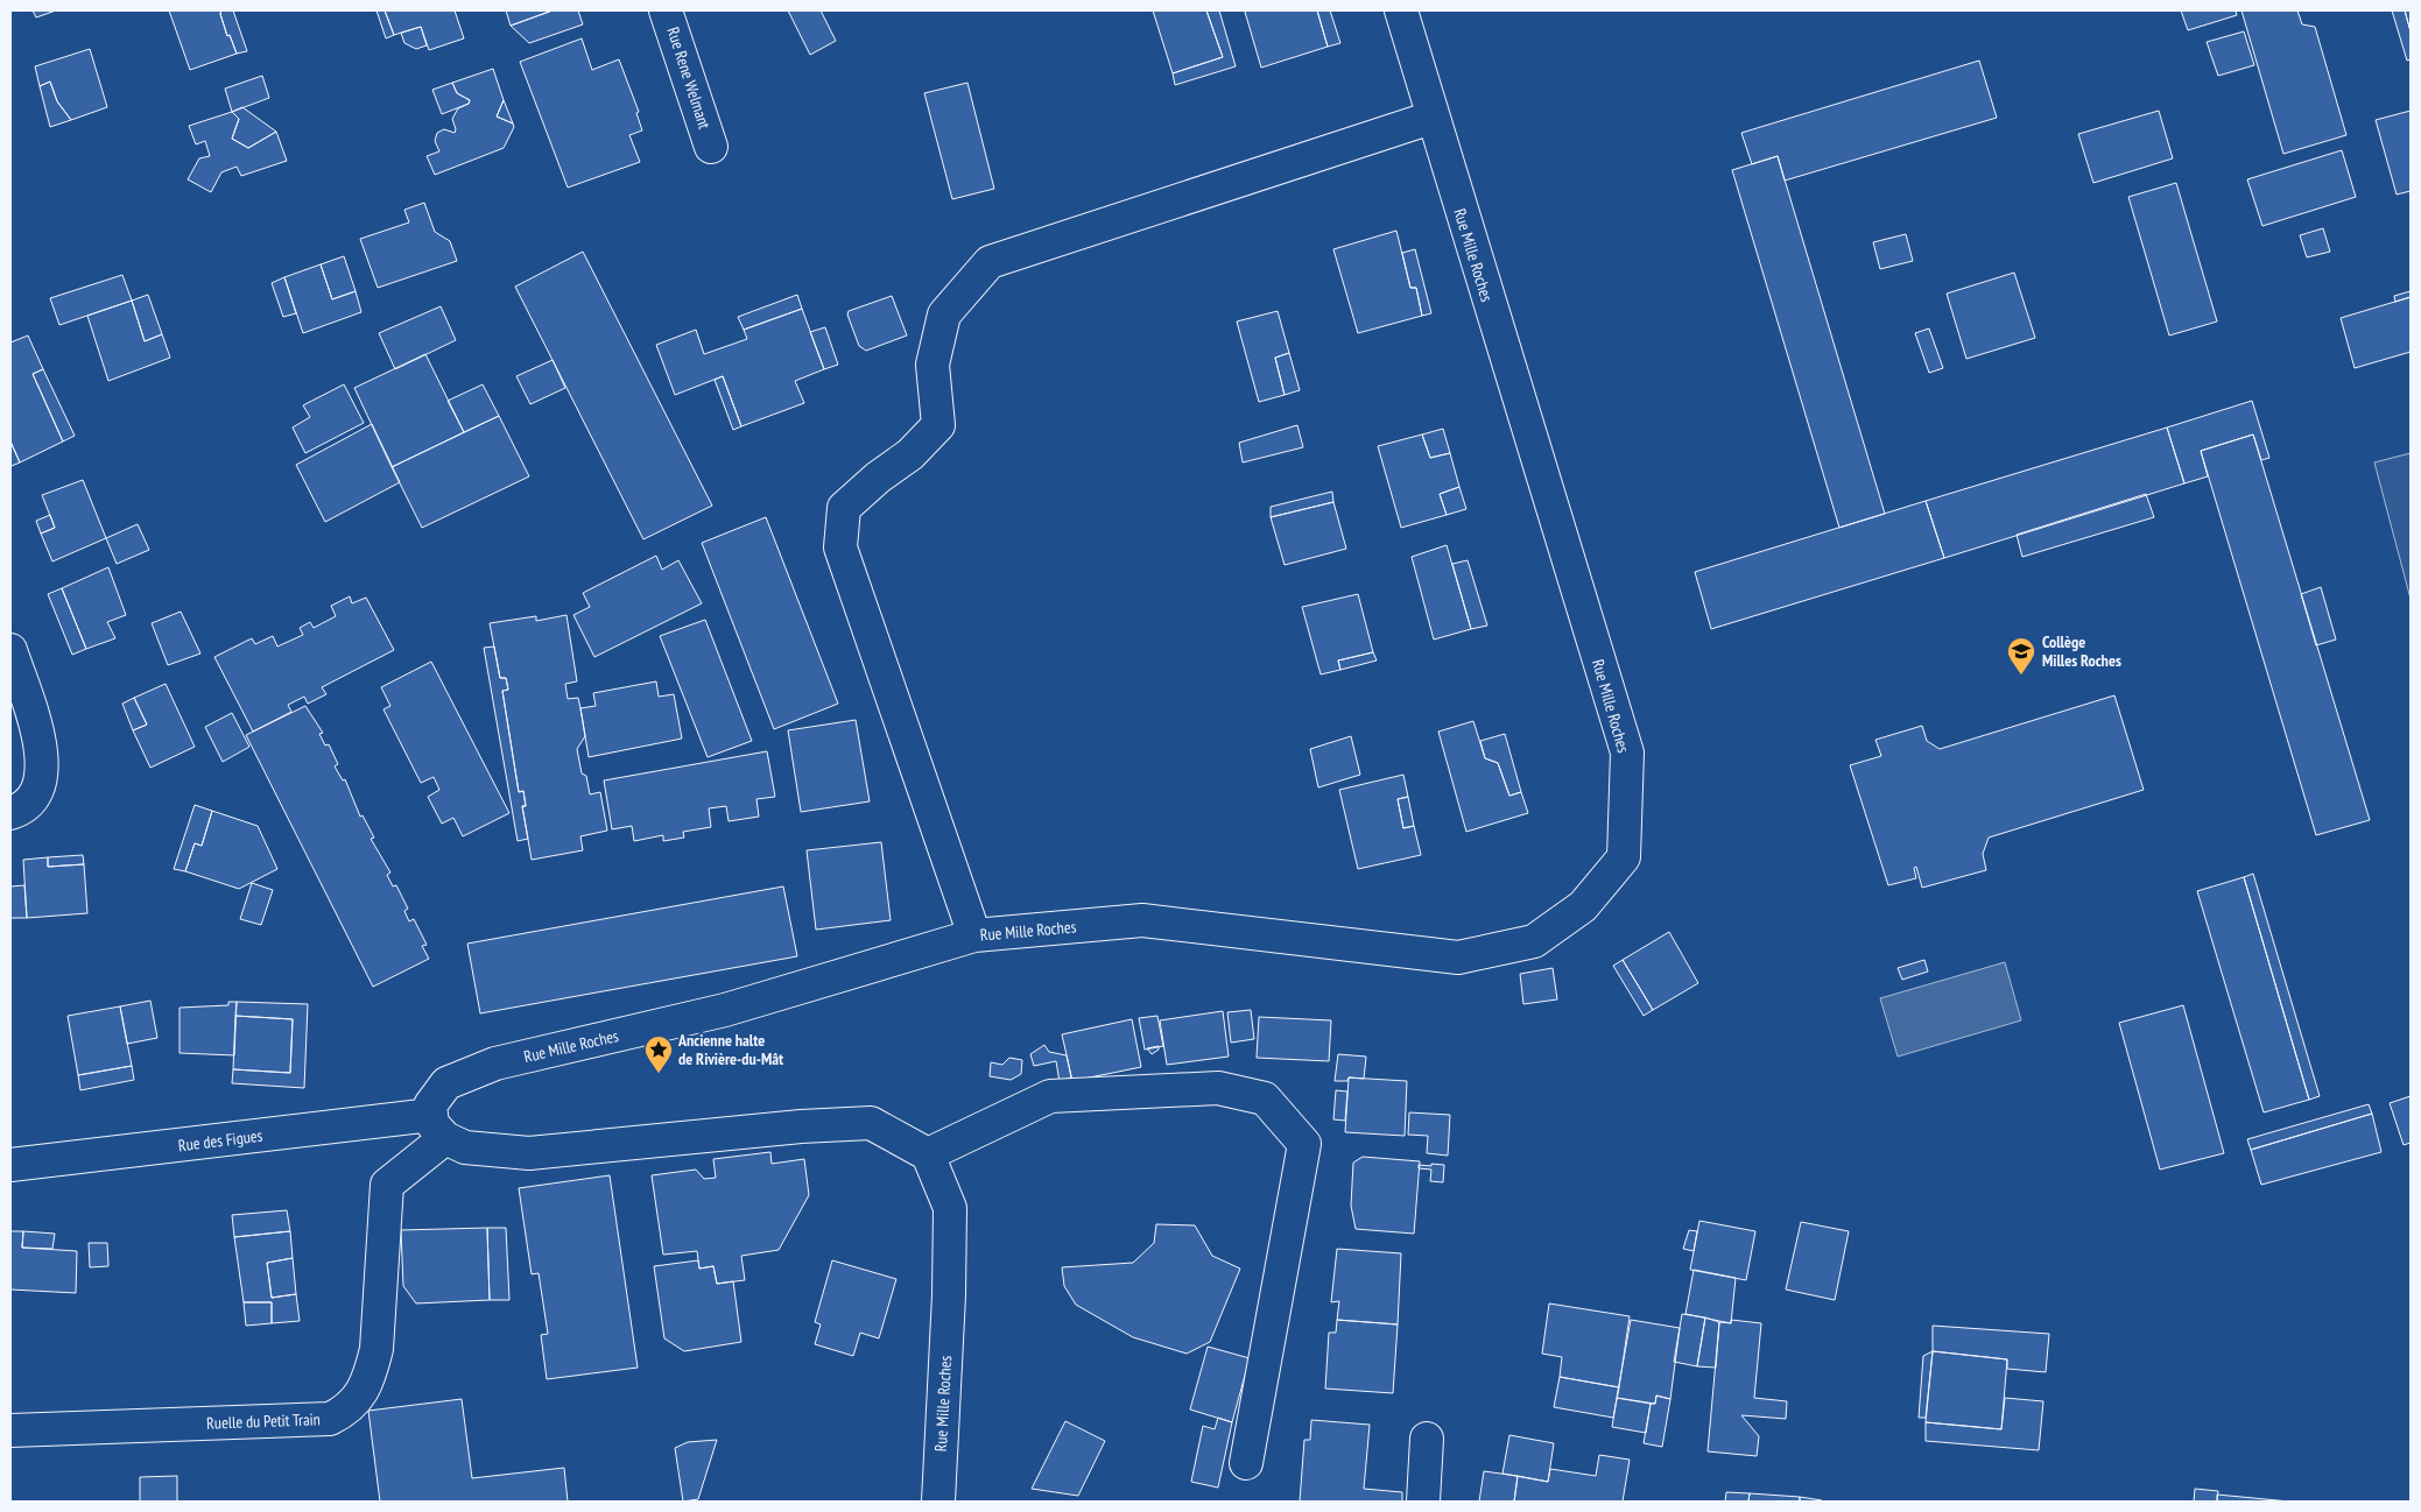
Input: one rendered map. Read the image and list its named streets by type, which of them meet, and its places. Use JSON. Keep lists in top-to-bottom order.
{
  "streets": {
    "street": [
      "Rue Rene Welmant",
      "Rue Mille Roches",
      "Rue des Figues",
      "Ruelle du Petit Train"
    ]
  },
  "crossings": [
    ["Rue Mille Roches", "Rue des Figues"],
    ["Rue Mille Roches", "Ruelle du Petit Train"],
    ["Rue des Figues", "Ruelle du Petit Train"]
  ],
  "places": {
    "school or university": ["Collège Milles Roches"],
    "place": ["Ancienne halte de Rivière-du-Mât"]
  }
}
